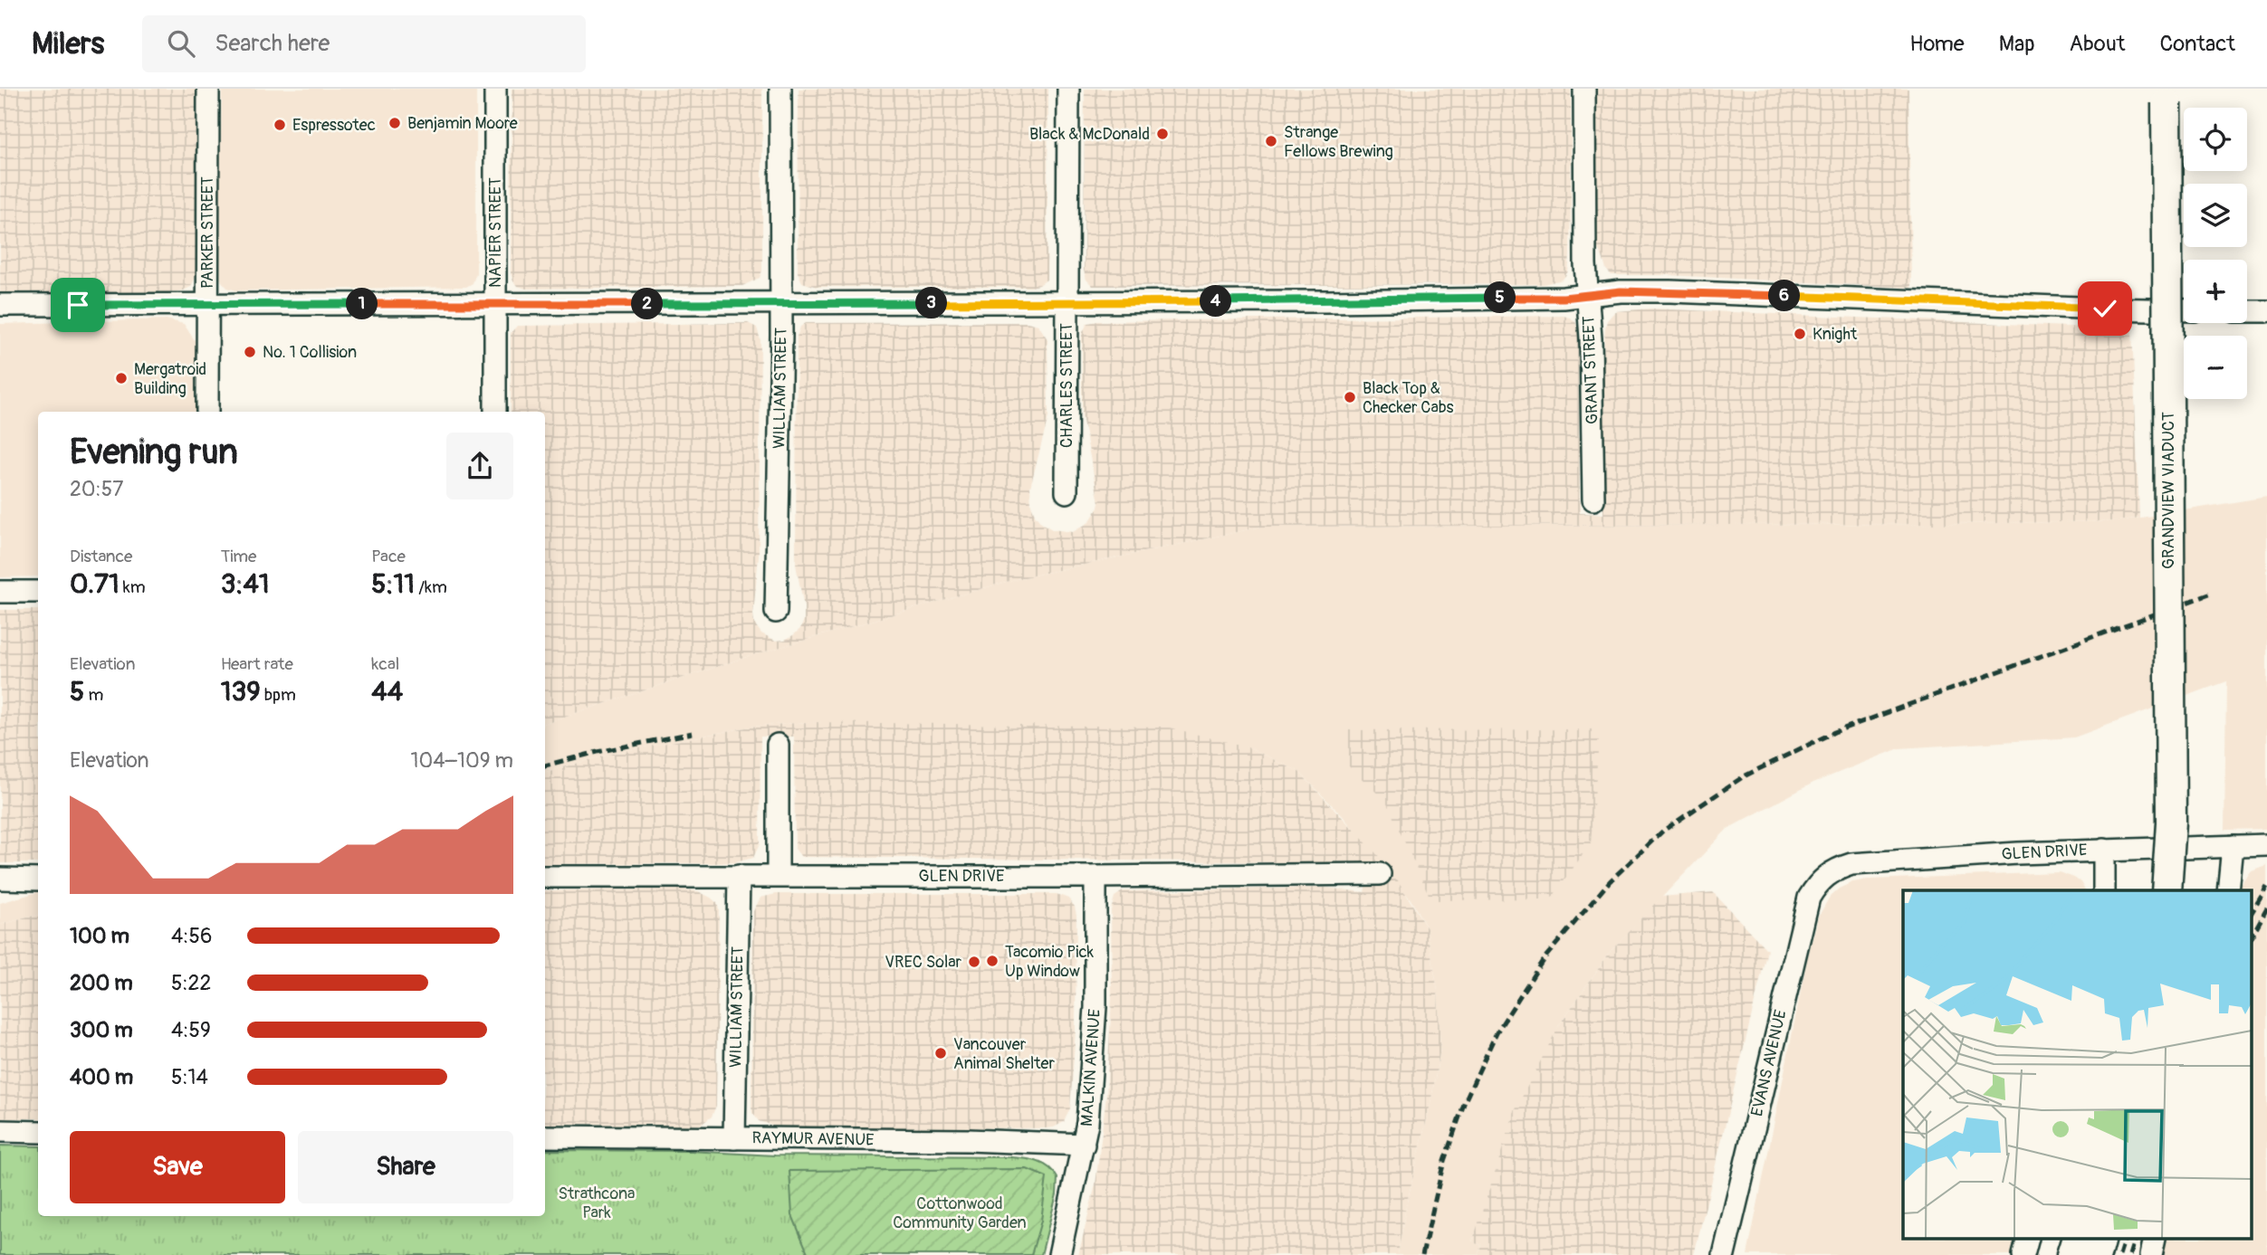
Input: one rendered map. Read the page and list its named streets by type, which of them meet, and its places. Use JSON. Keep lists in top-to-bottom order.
{
  "streets": {
    "main road": ["GRANDVIEW VIADUCT"],
    "street": [
      "PARKER STREET",
      "NAPIER STREET",
      "GRANT STREET",
      "CHARLES STREET",
      "WILLIAM STREET",
      "GLEN DRIVE",
      "EVANS AVENUE",
      "MALKIN AVENUE",
      "RAYMUR AVENUE"
    ]
  },
  "crossings": [
    ["WILLIAM STREET", "GLEN DRIVE"],
    ["WILLIAM STREET", "RAYMUR AVENUE"],
    ["GLEN DRIVE", "EVANS AVENUE"],
    ["GLEN DRIVE", "MALKIN AVENUE"],
    ["MALKIN AVENUE", "RAYMUR AVENUE"]
  ],
  "parks": ["Strathcona Park", "Cottonwood Community Garden"],
  "places": [
    "Benjamin Moore",
    "Espressotec",
    "Black & McDonald",
    "Strange Fellows Brewing",
    "Knight",
    "No. 1 Collision",
    "Mergatroid Building",
    "Black Top & Checker Cabs",
    "Tacomio Pick Up Window",
    "VREC Solar",
    "Vancouver Animal Shelter"
  ],
  "page": {
    "header": "Milers",
    "search": "Search here",
    "nav": [
      "Home",
      "Map",
      "About",
      "Contact"
    ],
    "map_buttons": ["+", "−"],
    "pins": [
      "6",
      "5",
      "4",
      "3",
      "1",
      "2"
    ],
    "heading": ["Evening run", "20:57"],
    "stats": [
      ["Distance", "0.71 km"],
      ["Time", "3:41"],
      ["Pace", "5:11 /km"],
      ["Elevation", "5 m"],
      ["Heart rate", "139 bpm"],
      ["kcal", "44"]
    ],
    "chart": ["Elevation", "104–109 m"],
    "list": [
      {
        "name": "100 m",
        "note": "4:56"
      },
      {
        "name": "200 m",
        "note": "5:22"
      },
      {
        "name": "300 m",
        "note": "4:59"
      },
      {
        "name": "400 m",
        "note": "5:14"
      }
    ],
    "buttons": ["Save", "Share"]
  }
}
